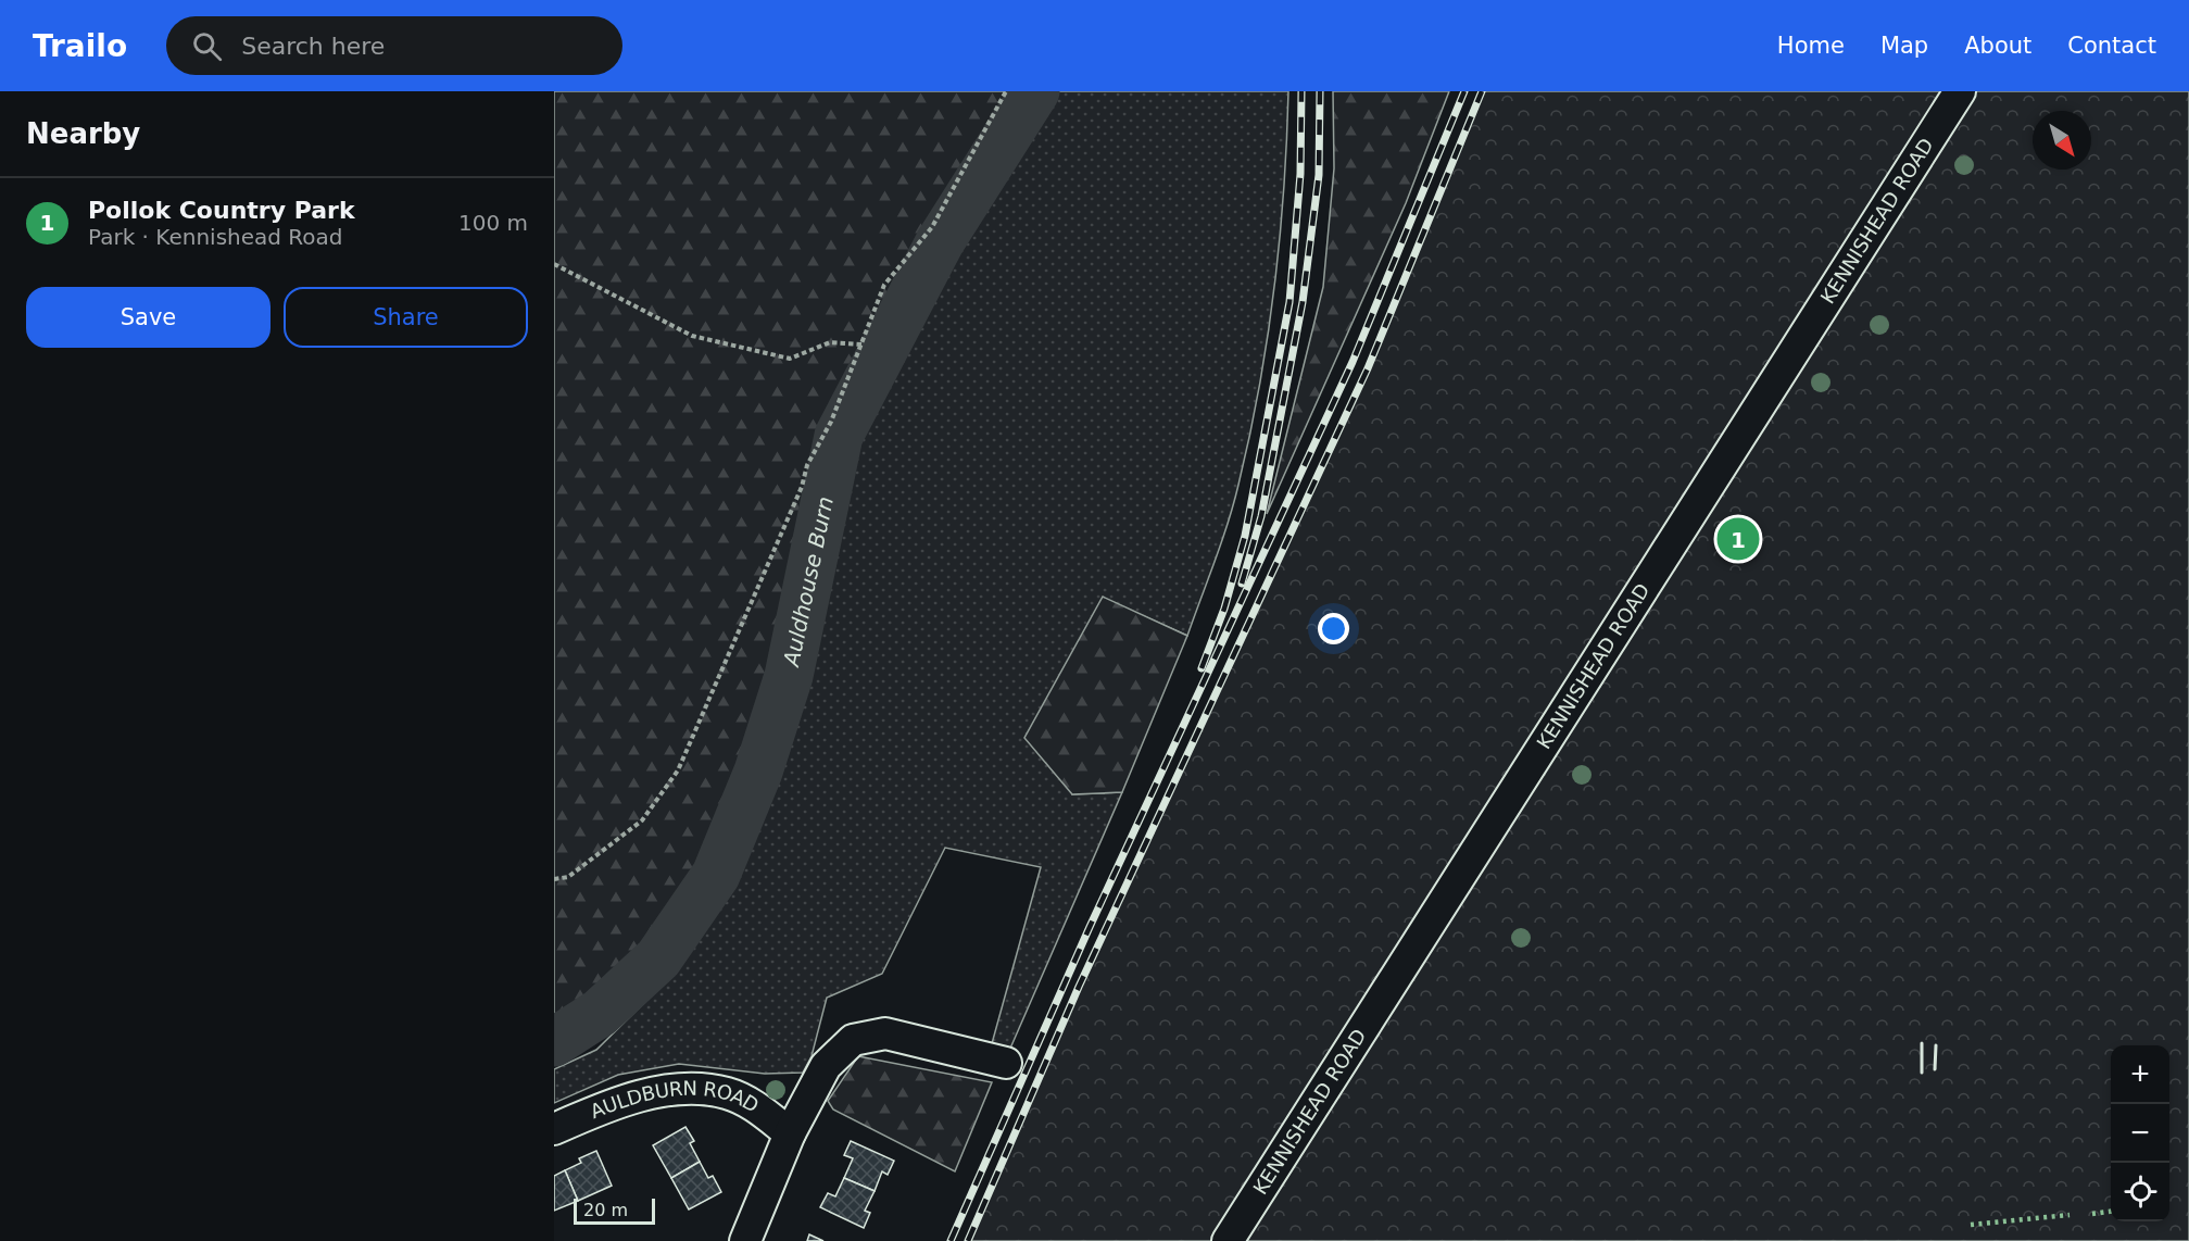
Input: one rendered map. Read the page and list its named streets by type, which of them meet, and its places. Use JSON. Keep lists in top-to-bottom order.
{
  "streets": {
    "street": ["KENNISHEAD ROAD", "AULDBURN ROAD"]
  },
  "water": ["Auldhouse Burn"],
  "scale_bar": "20 m",
  "north": "bottom right",
  "page": {
    "header": "Trailo",
    "search": "Search here",
    "nav": [
      "Home",
      "Map",
      "About",
      "Contact"
    ],
    "heading": "Nearby",
    "list": [
      {
        "mark": "1",
        "name": "Pollok Country Park",
        "note": "Park · Kennishead Road",
        "value": "100 m"
      }
    ],
    "buttons": ["Save", "Share"],
    "pins": "1",
    "map_buttons": ["+", "−"],
    "scale": "20 m"
  }
}
